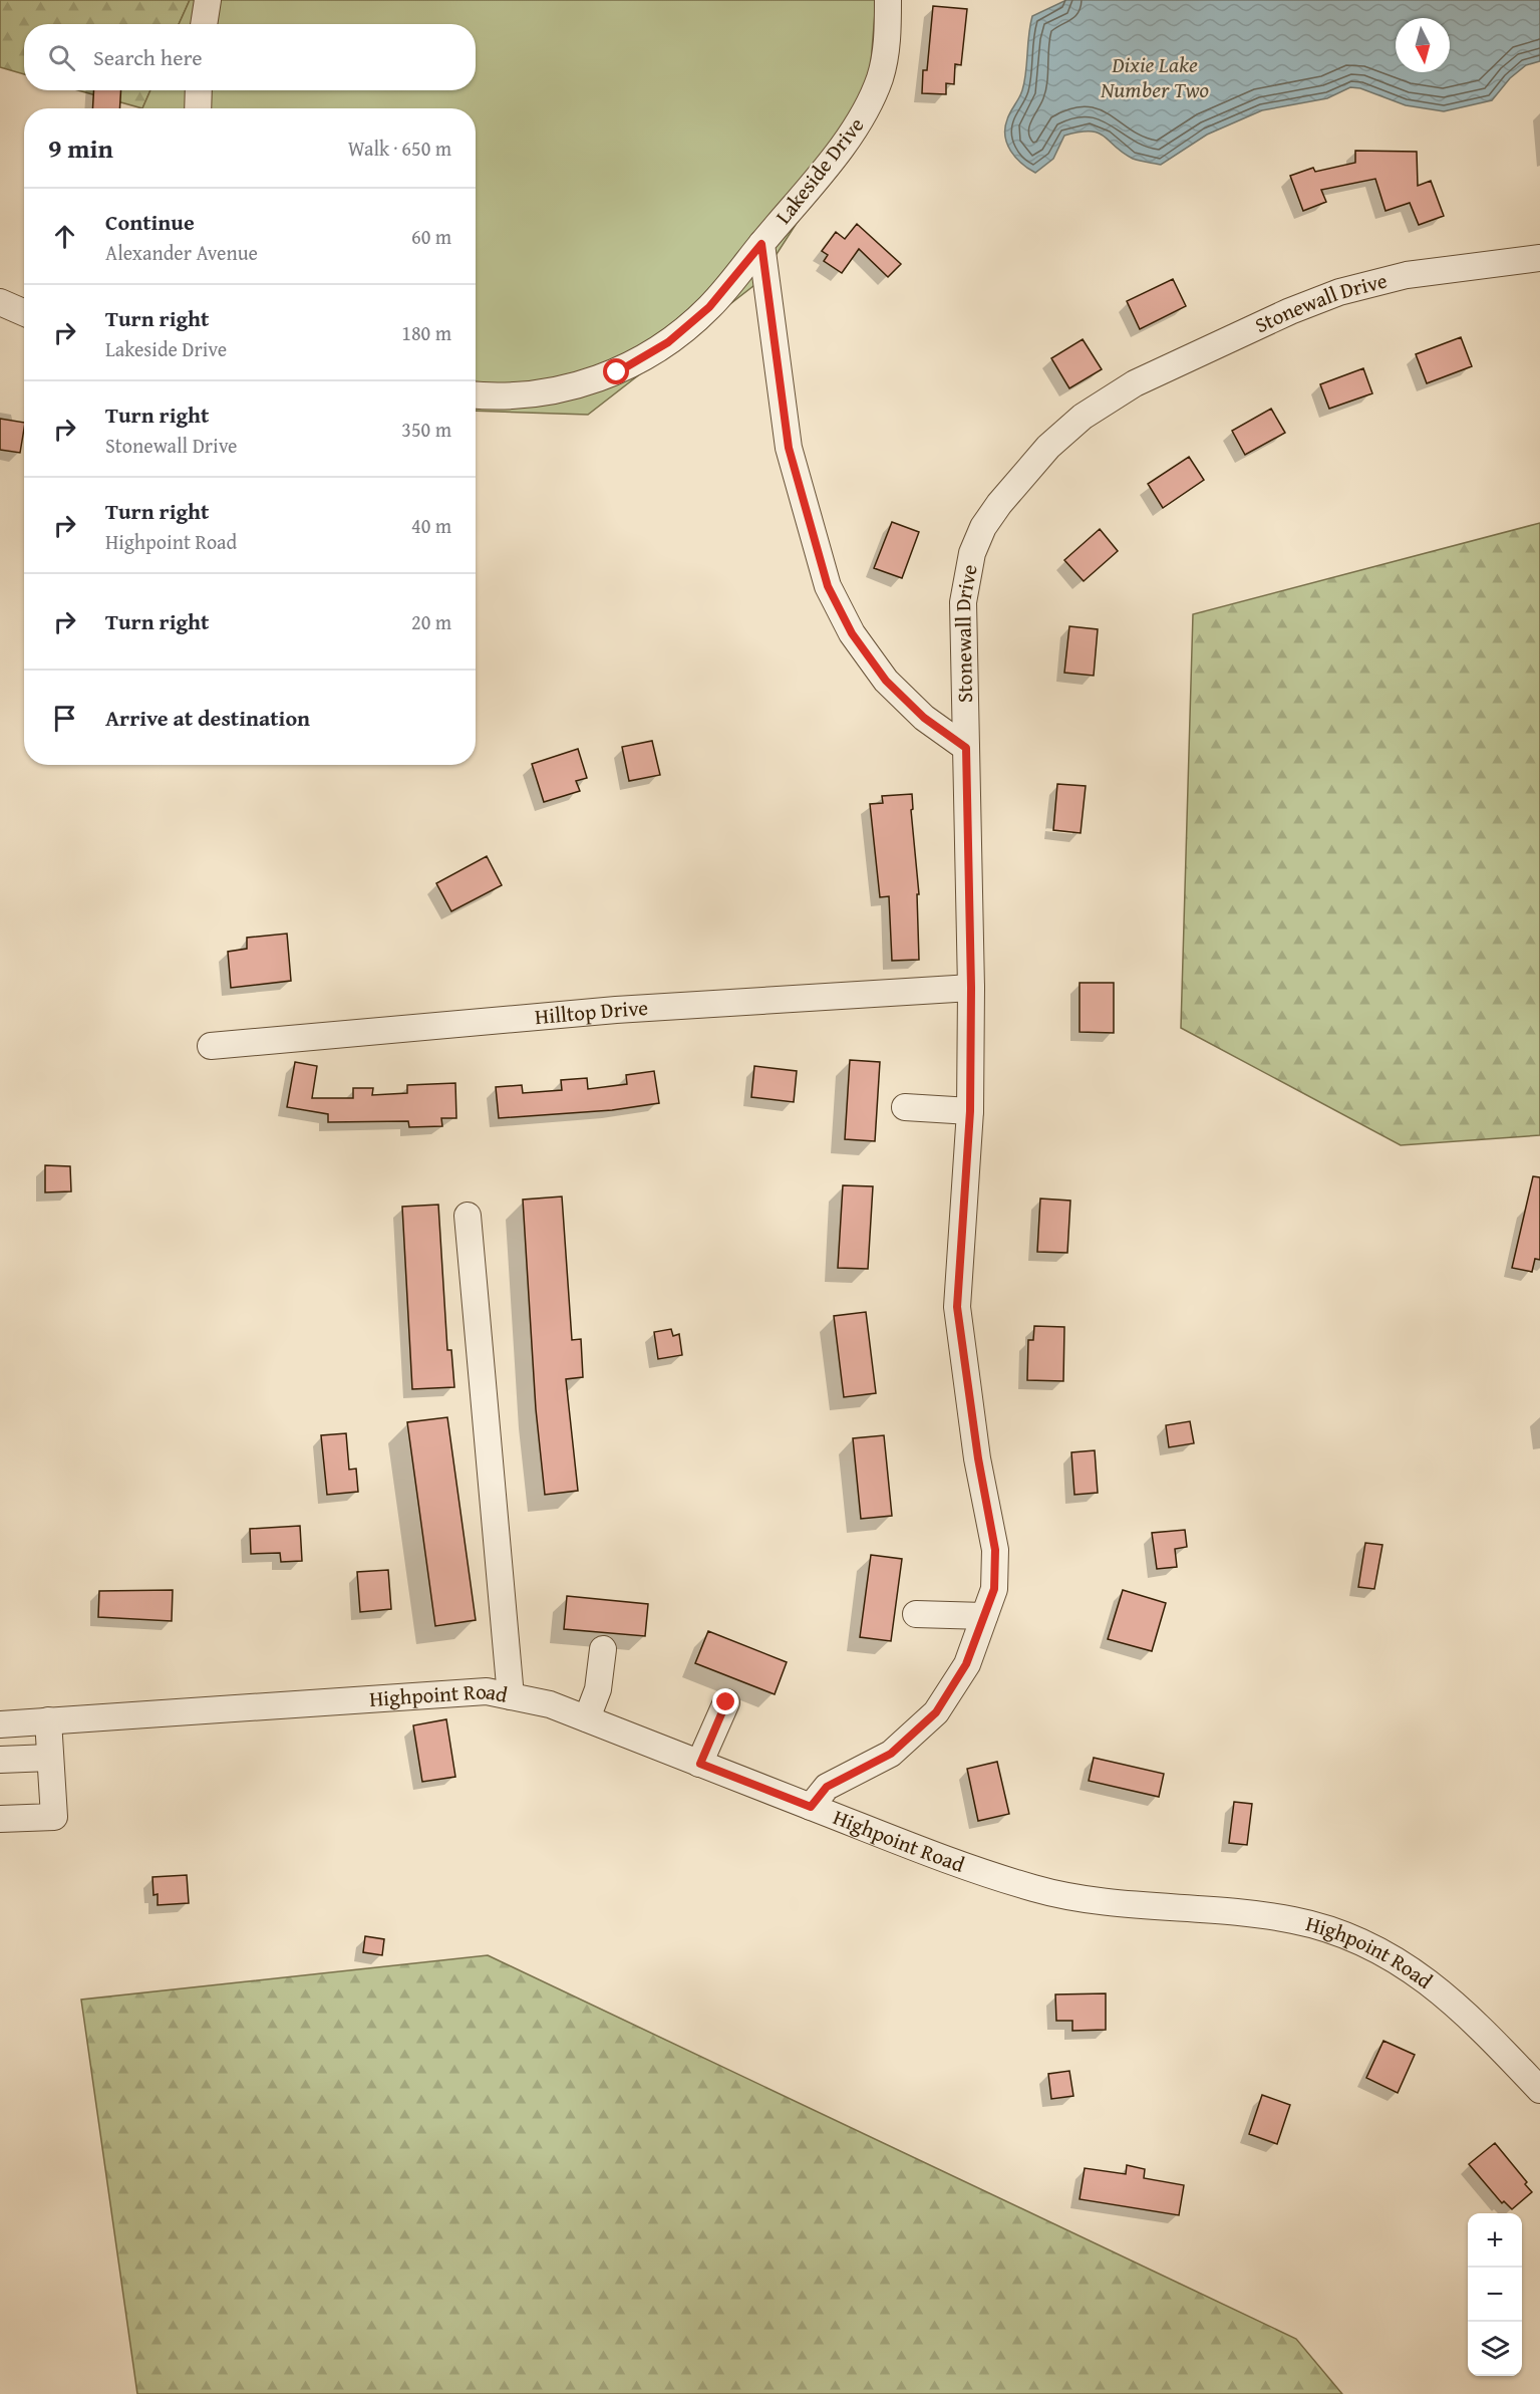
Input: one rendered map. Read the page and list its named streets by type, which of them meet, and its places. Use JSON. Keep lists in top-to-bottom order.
{
  "streets": {
    "street": [
      "Lakeside Drive",
      "Stonewall Drive",
      "Hilltop Drive",
      "Highpoint Road"
    ]
  },
  "crossings": [
    ["Lakeside Drive", "Stonewall Drive"],
    ["Stonewall Drive", "Hilltop Drive"],
    ["Stonewall Drive", "Highpoint Road"]
  ],
  "water": ["Dixie Lake Number Two"],
  "north": "bottom",
  "page": {
    "search": "Search here",
    "heading": ["9 min", "Walk · 650 m"],
    "list": [
      ["Continue", "Alexander Avenue", "60 m"],
      ["Turn right", "Lakeside Drive", "180 m"],
      ["Turn right", "Stonewall Drive", "350 m"],
      ["Turn right", "Highpoint Road", "40 m"],
      ["Turn right", "20 m"],
      "Arrive at destination"
    ],
    "map_buttons": ["+", "−"]
  }
}
